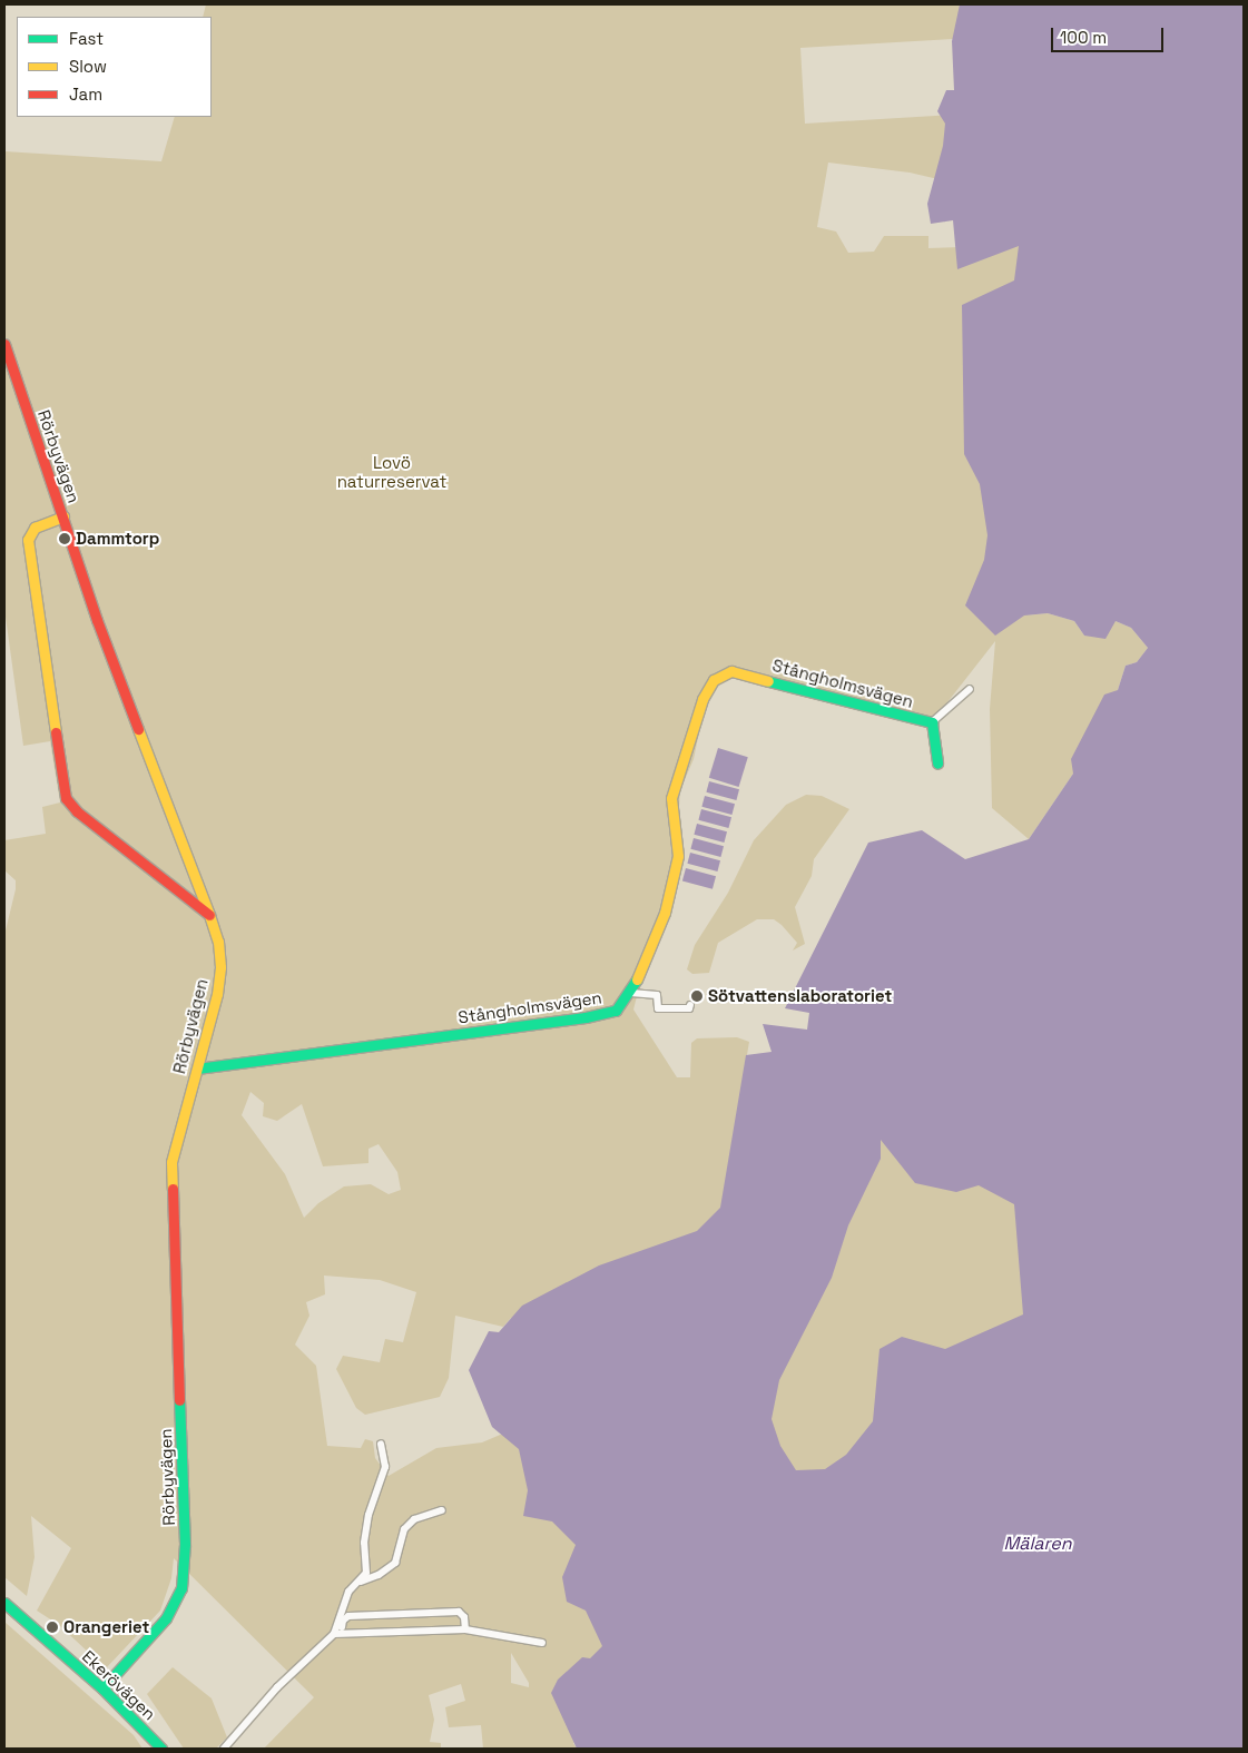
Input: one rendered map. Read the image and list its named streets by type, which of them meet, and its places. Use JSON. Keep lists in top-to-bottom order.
{
  "streets": {
    "street": ["Rörbyvägen", "Stångholmsvägen", "Ekerövägen"]
  },
  "crossings": [
    ["Rörbyvägen", "Stångholmsvägen"],
    ["Rörbyvägen", "Ekerövägen"]
  ],
  "water": ["Mälaren"],
  "parks": ["Lovö naturreservat"],
  "places": ["Dammtorp", "Sötvattenslaboratoriet", "Orangeriet"],
  "legend": ["Fast", "Slow", "Jam"],
  "scale_bar": "100 m"
}
